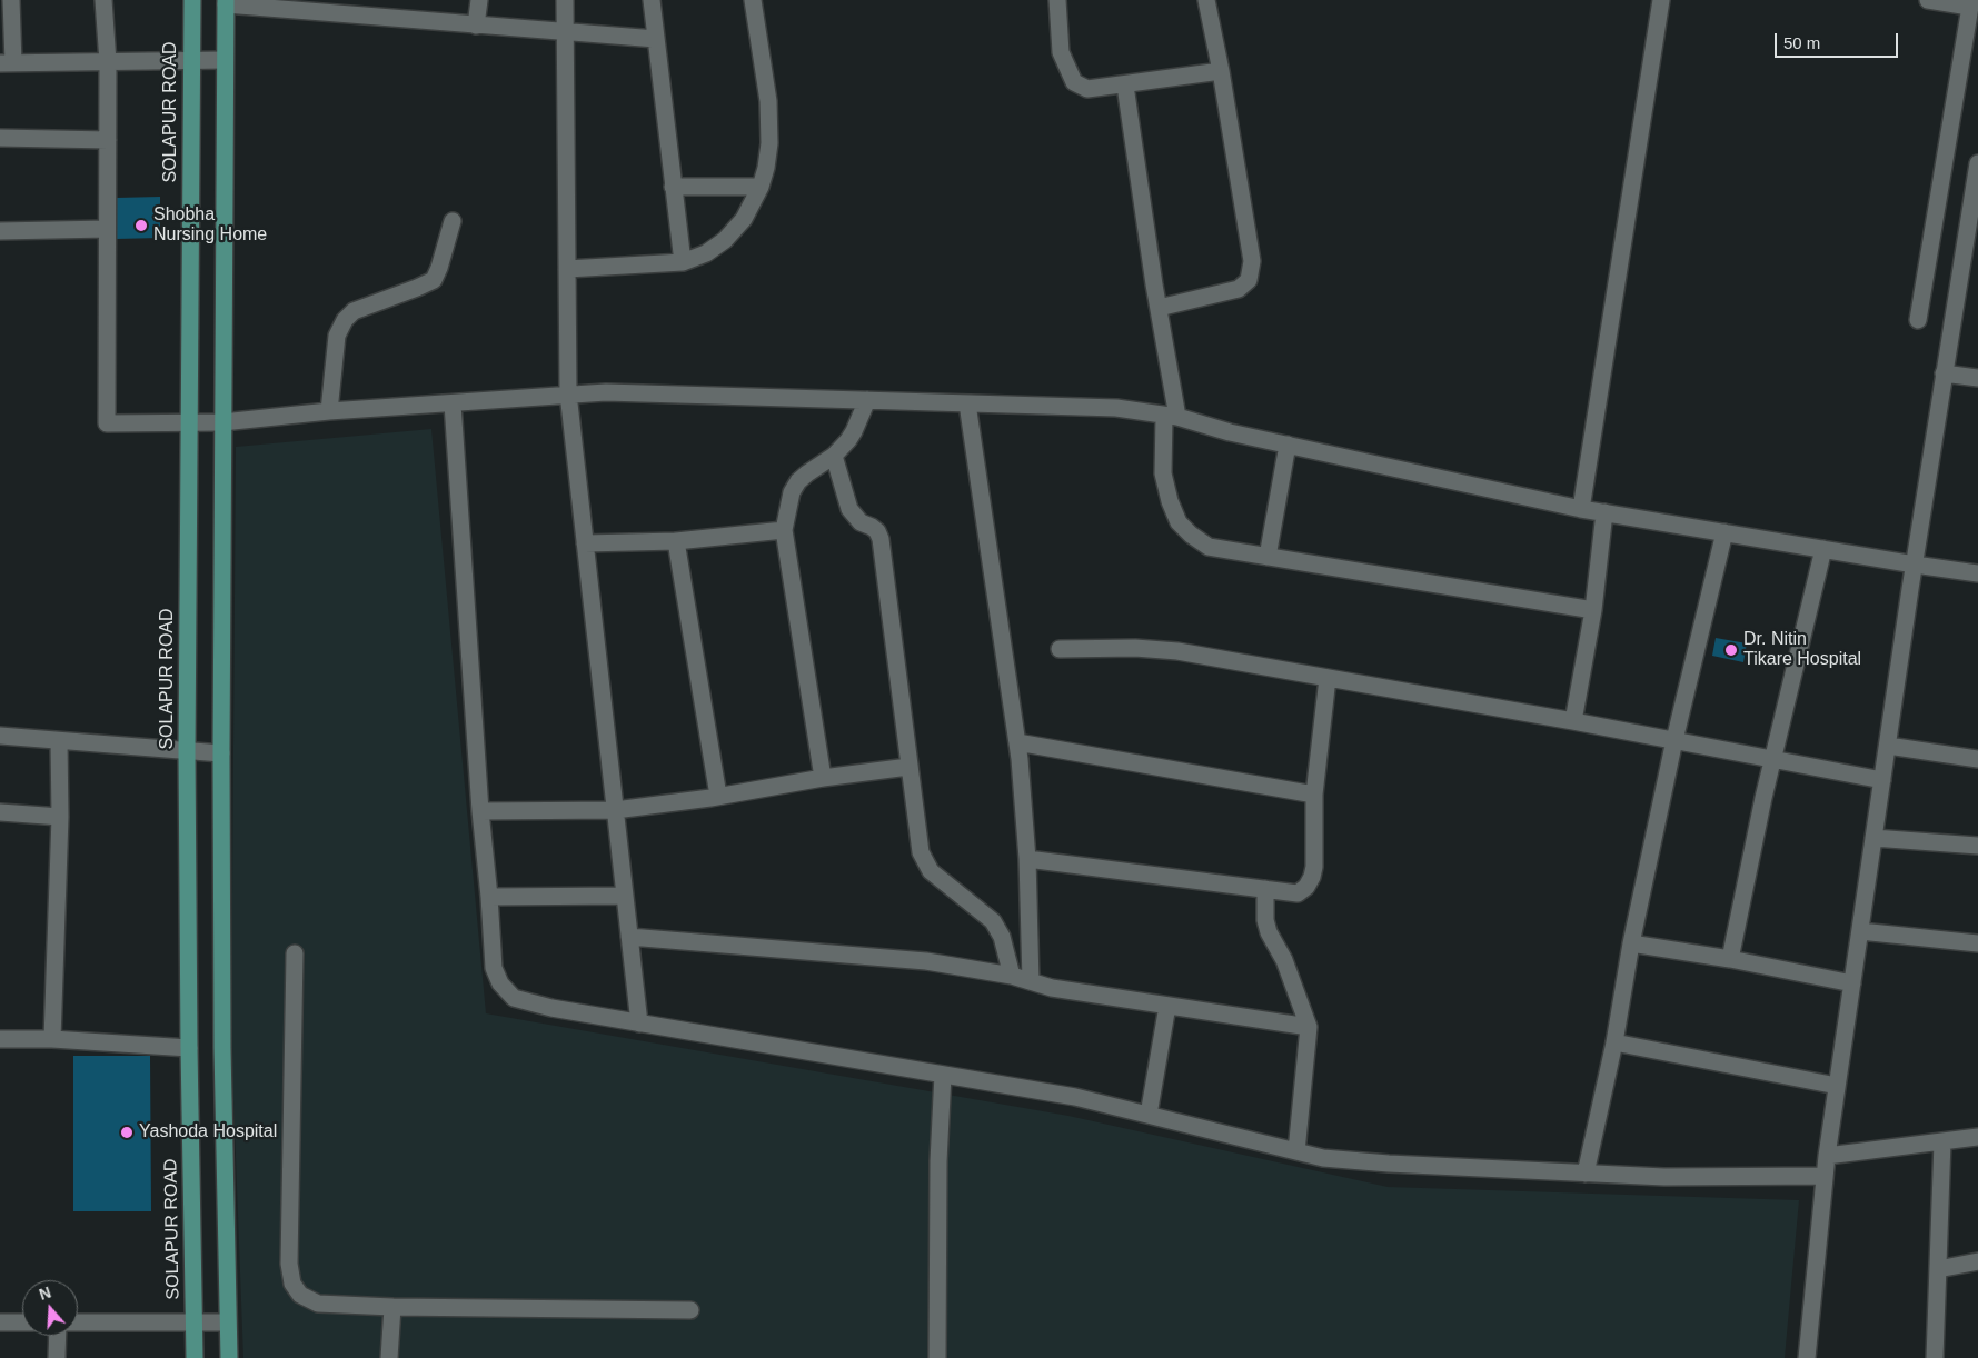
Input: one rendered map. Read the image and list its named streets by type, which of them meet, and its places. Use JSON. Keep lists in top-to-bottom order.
{
  "streets": {
    "main road": ["SOLAPUR ROAD"]
  },
  "places": ["Shobha Nursing Home", "Dr. Nitin Tikare Hospital", "Yashoda Hospital"],
  "scale_bar": "50 m",
  "north": "top"
}
